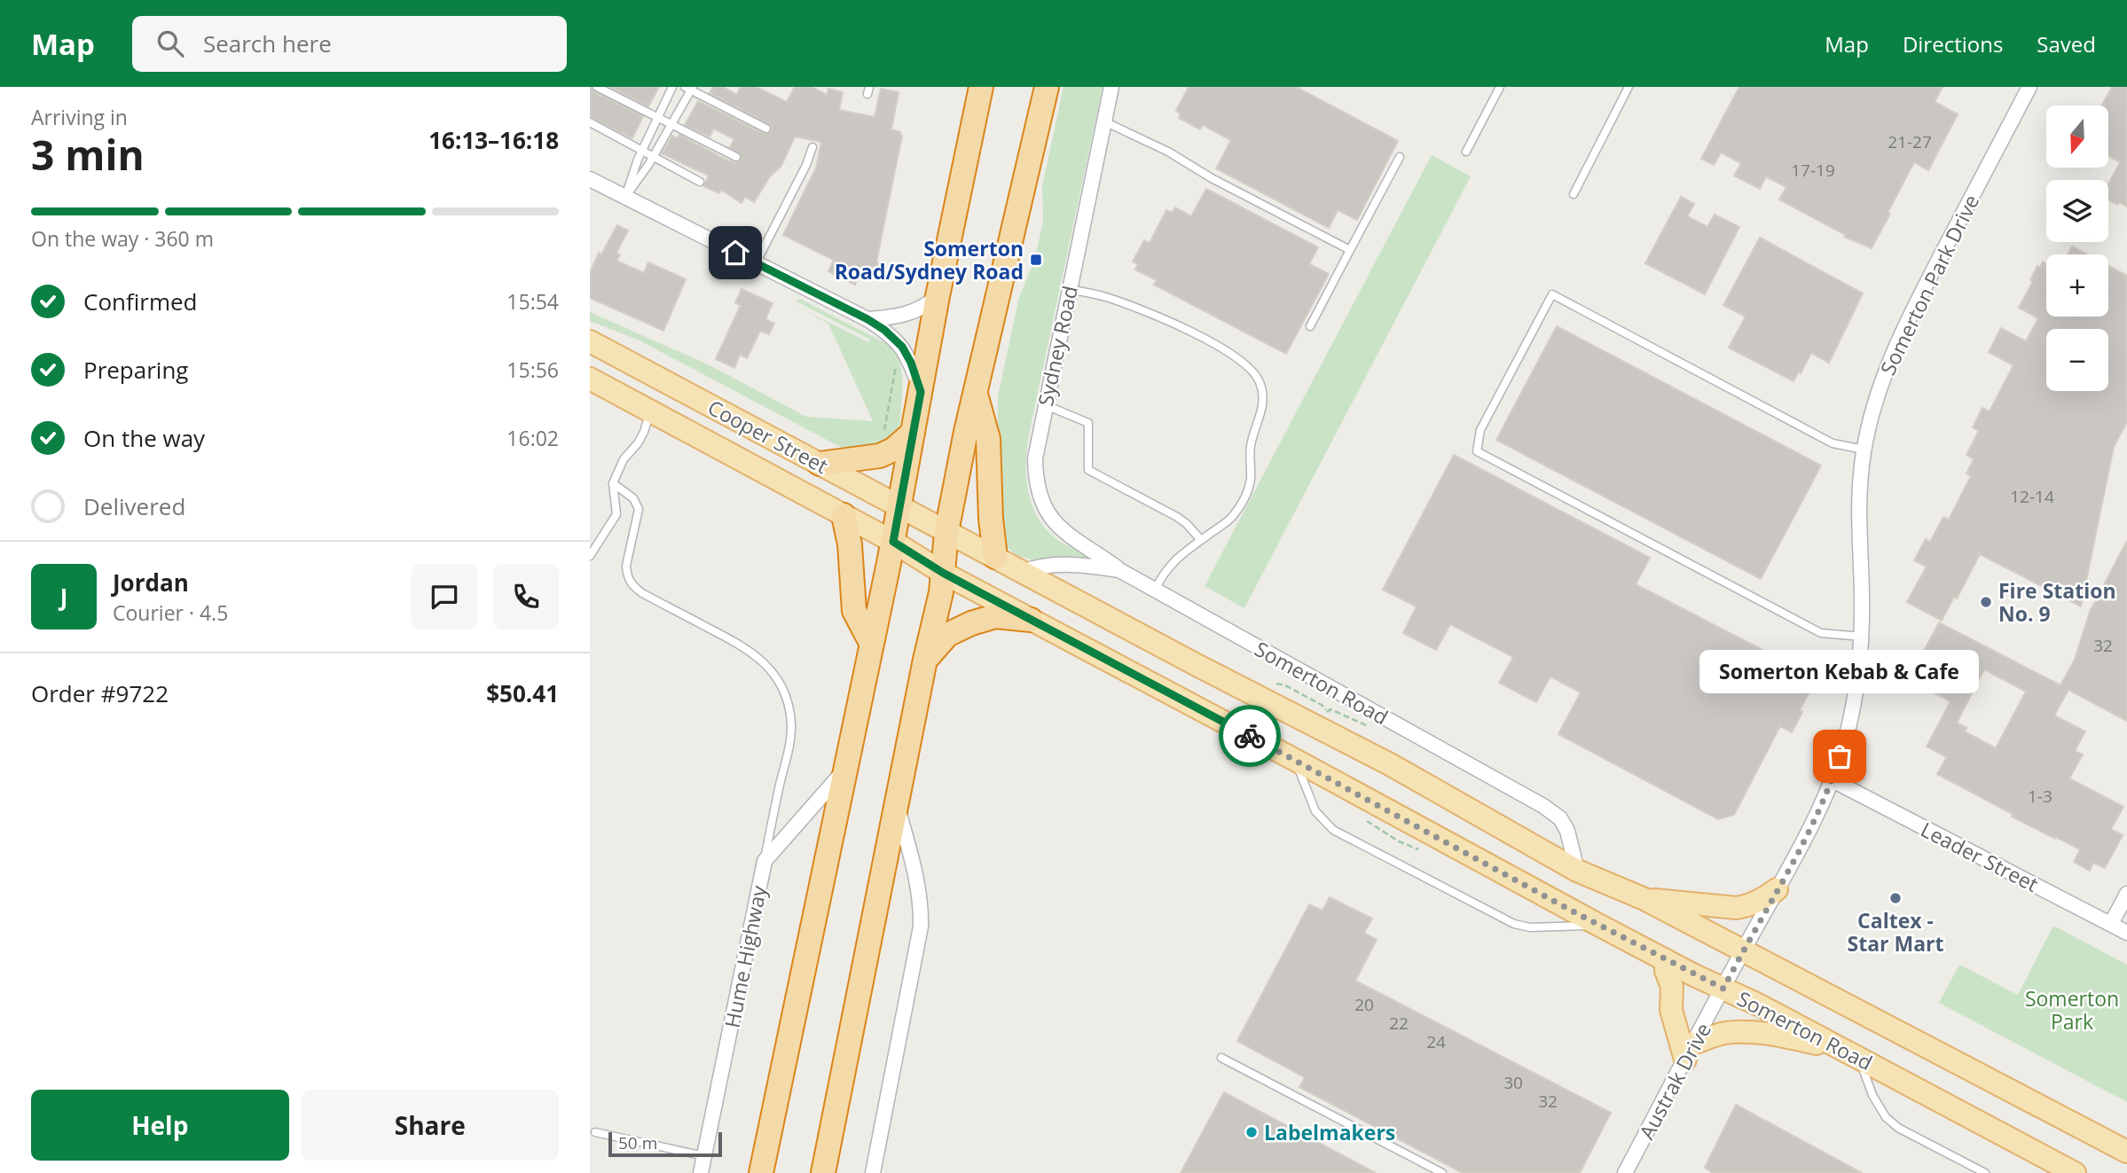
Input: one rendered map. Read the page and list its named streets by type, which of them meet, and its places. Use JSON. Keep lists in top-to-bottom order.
{
  "streets": {
    "main road": ["Cooper Street", "Somerton Road"],
    "street": [
      "Somerton Park Drive",
      "Sydney Road",
      "Leader Street",
      "Hume Highway",
      "Austrak Drive"
    ]
  },
  "crossings": [
    ["Somerton Park Drive", "Somerton Road"],
    ["Somerton Park Drive", "Leader Street"],
    ["Somerton Park Drive", "Austrak Drive"],
    ["Sydney Road", "Somerton Road"],
    ["Cooper Street", "Somerton Road"],
    ["Somerton Road", "Austrak Drive"]
  ],
  "parks": ["Somerton Park"],
  "places": {
    "transit": ["Somerton Road/Sydney Road"],
    "other": [
      "Fire Station No. 9",
      "Somerton Kebab & Cafe",
      "Caltex - Star Mart",
      "Labelmakers"
    ]
  },
  "house_numbers": [
    "21-27",
    "17-19",
    "12-14",
    "32",
    "1-3",
    "20",
    "22",
    "24",
    "30",
    "32"
  ],
  "scale_bar": "50 m",
  "north": "bottom",
  "page": {
    "header": "Map",
    "search": "Search here",
    "nav": ["Map", "Directions", "Saved"],
    "heading": ["3 min", "Arriving in", "16:13–16:18"],
    "panel": [
      "Jordan",
      "Courier · 4.5",
      "Order #9722",
      "$50.41"
    ],
    "map_buttons": ["+", "−"],
    "bar": "On the way · 360 m",
    "list": [
      ["Confirmed", "15:54"],
      ["Preparing", "15:56"],
      ["On the way", "16:02"],
      "Delivered"
    ],
    "round": "J",
    "bubble": "Somerton Kebab & Cafe",
    "buttons": ["Help", "Share"],
    "scale": "50 m"
  }
}
